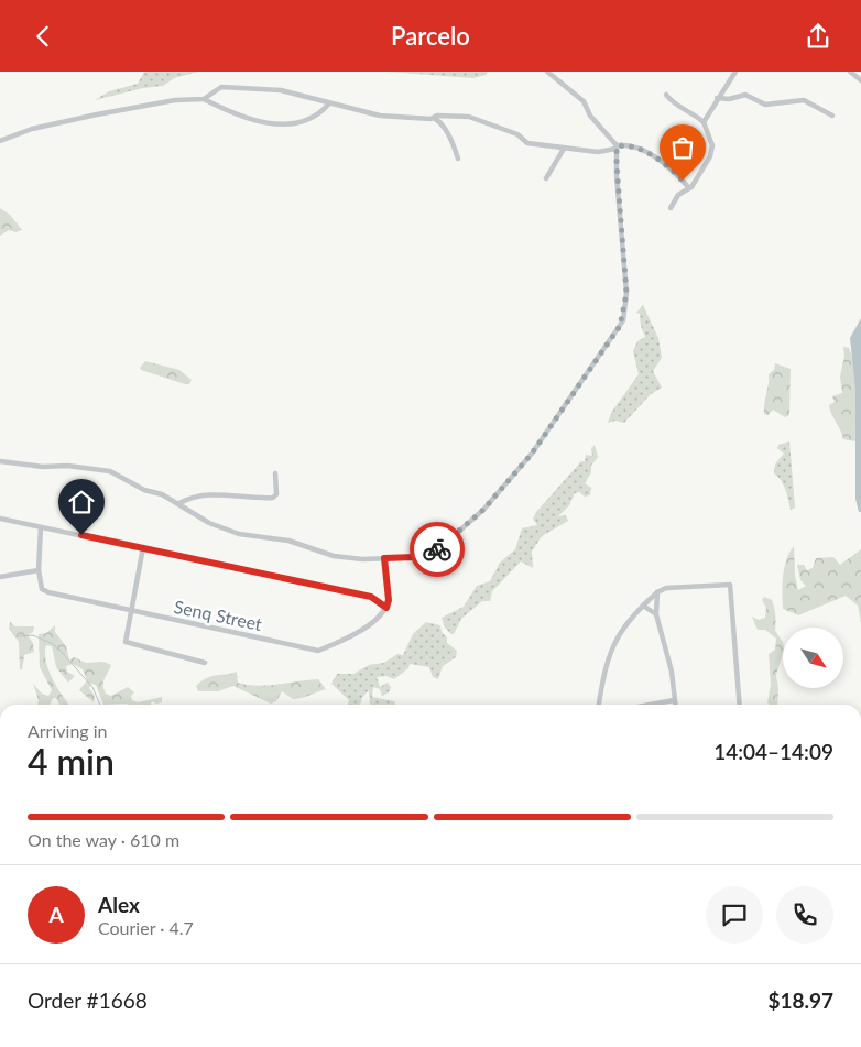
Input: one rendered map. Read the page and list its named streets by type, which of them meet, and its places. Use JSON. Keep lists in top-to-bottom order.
{
  "streets": {
    "street": ["Senq Street"]
  },
  "north": "bottom right",
  "page": {
    "header": "Parcelo",
    "heading": ["4 min", "Arriving in", "14:04–14:09"],
    "panel": [
      "Alex",
      "Courier · 4.7",
      "Order #1668",
      "$18.97"
    ],
    "bar": "On the way · 610 m",
    "round": "A"
  }
}
